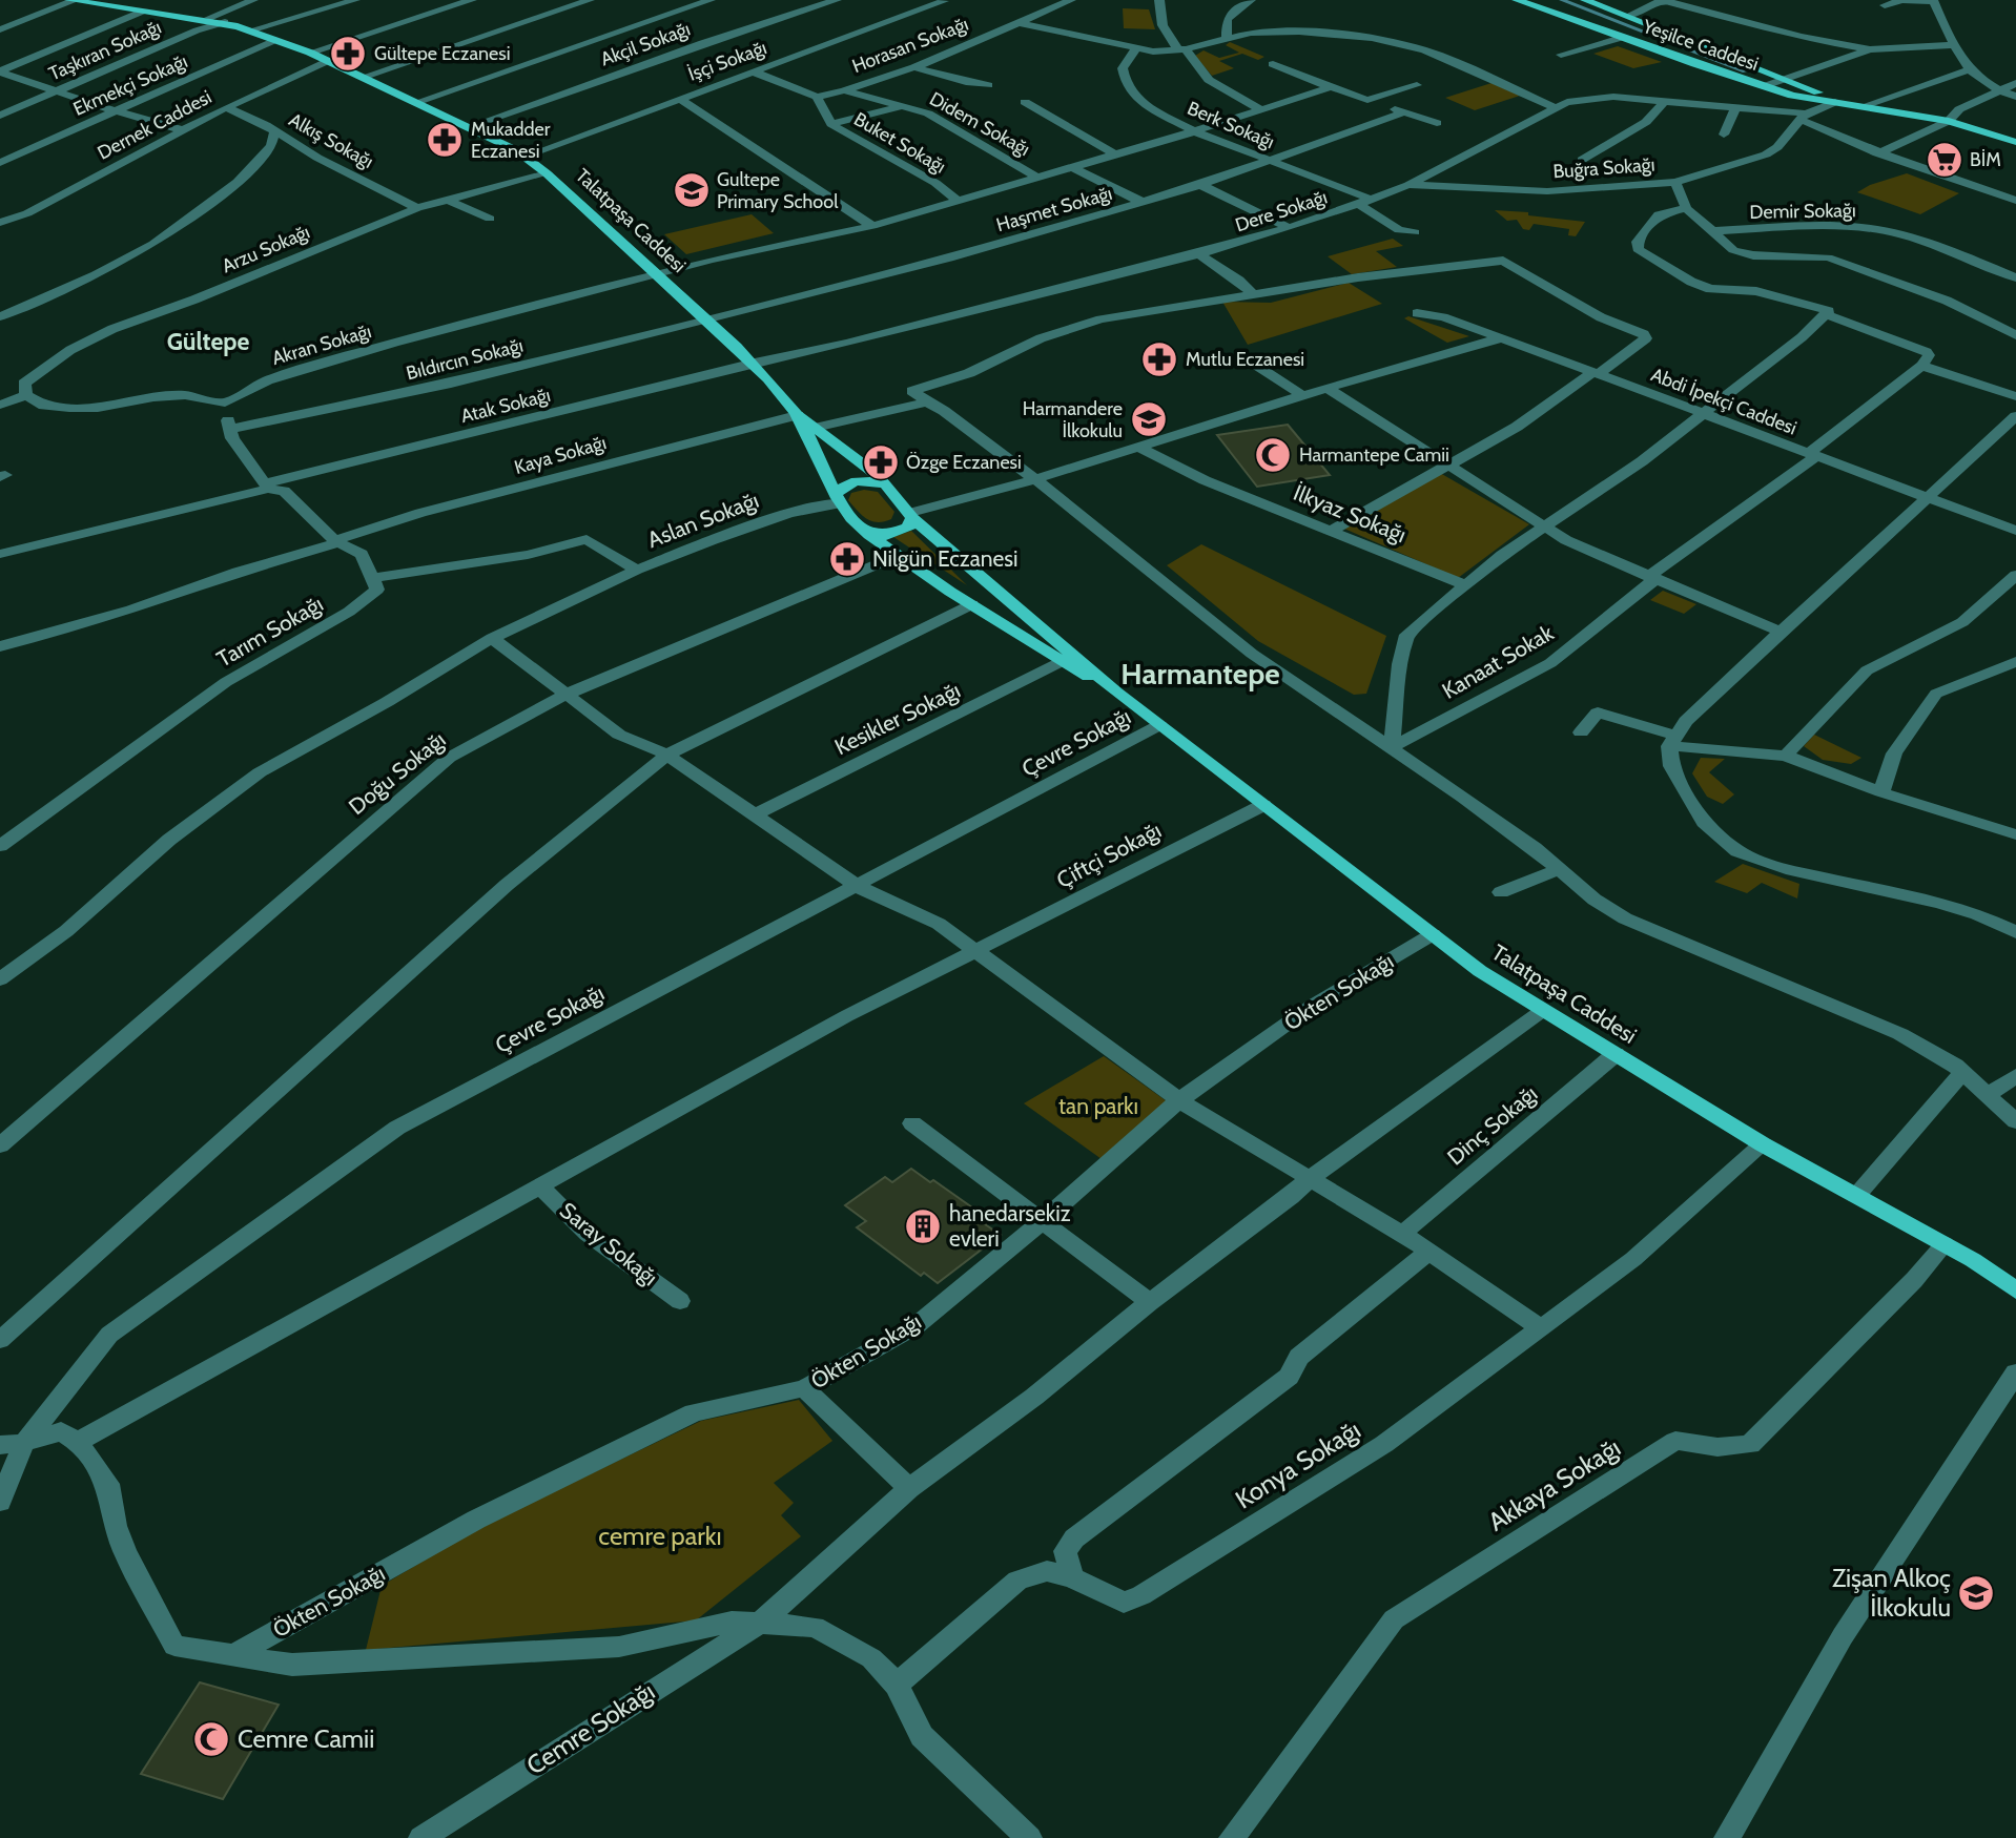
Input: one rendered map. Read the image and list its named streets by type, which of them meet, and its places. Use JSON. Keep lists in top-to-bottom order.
{
  "streets": {
    "main road": ["Yeşilce Caddesi", "Talatpaşa Caddesi"],
    "street": [
      "Akçil Sokağı",
      "Horasan Sokağı",
      "Taşkıran Sokağı",
      "İşçi Sokağı",
      "Ekmekçi Sokağı",
      "Didem Sokağı",
      "Dernek Caddesi",
      "Berk Sokağı",
      "Alkış Sokağı",
      "Buket Sokağı",
      "Buğra Sokağı",
      "Haşmet Sokağı",
      "Dere Sokağı",
      "Demir Sokağı",
      "Arzu Sokağı",
      "Akran Sokağı",
      "Bıldırcın Sokağı",
      "Abdi İpekçi Caddesi",
      "Atak Sokağı",
      "Kaya Sokağı",
      "İlkyaz Sokağı",
      "Aslan Sokağı",
      "Tarım Sokağı",
      "Kanaat Sokak",
      "Kesikler Sokağı",
      "Çevre Sokağı",
      "Doğu Sokağı",
      "Çiftçi Sokağı",
      "Ökten Sokağı",
      "Dinç Sokağı",
      "Saray Sokağı",
      "Konya Sokağı",
      "Akkaya Sokağı",
      "Cemre Sokağı"
    ]
  },
  "crossings": [
    ["Akçil Sokağı", "Talatpaşa Caddesi"],
    ["Horasan Sokağı", "Didem Sokağı"],
    ["Taşkıran Sokağı", "Talatpaşa Caddesi"],
    ["İşçi Sokağı", "Talatpaşa Caddesi"],
    ["Ekmekçi Sokağı", "Talatpaşa Caddesi"],
    ["Didem Sokağı", "Buket Sokağı"],
    ["Didem Sokağı", "Akran Sokağı"],
    ["Dernek Caddesi", "Alkış Sokağı"],
    ["Dernek Caddesi", "Talatpaşa Caddesi"],
    ["Berk Sokağı", "Haşmet Sokağı"],
    ["Berk Sokağı", "Dere Sokağı"],
    ["Berk Sokağı", "Akran Sokağı"],
    ["Alkış Sokağı", "Arzu Sokağı"],
    ["Buket Sokağı", "Akran Sokağı"],
    ["Buğra Sokağı", "Dere Sokağı"],
    ["Buğra Sokağı", "Demir Sokağı"],
    ["Haşmet Sokağı", "Talatpaşa Caddesi"],
    ["Haşmet Sokağı", "Bıldırcın Sokağı"],
    ["Dere Sokağı", "Talatpaşa Caddesi"],
    ["Dere Sokağı", "Atak Sokağı"],
    ["Talatpaşa Caddesi", "Arzu Sokağı"],
    ["Talatpaşa Caddesi", "Akran Sokağı"],
    ["Talatpaşa Caddesi", "Bıldırcın Sokağı"],
    ["Talatpaşa Caddesi", "Atak Sokağı"],
    ["Talatpaşa Caddesi", "Kaya Sokağı"],
    ["Talatpaşa Caddesi", "Aslan Sokağı"],
    ["Talatpaşa Caddesi", "Kesikler Sokağı"],
    ["Talatpaşa Caddesi", "Çevre Sokağı"],
    ["Talatpaşa Caddesi", "Doğu Sokağı"],
    ["Talatpaşa Caddesi", "Çiftçi Sokağı"],
    ["Talatpaşa Caddesi", "Ökten Sokağı"],
    ["Talatpaşa Caddesi", "Dinç Sokağı"],
    ["Talatpaşa Caddesi", "Konya Sokağı"],
    ["Talatpaşa Caddesi", "Akkaya Sokağı"],
    ["Talatpaşa Caddesi", "Cemre Sokağı"],
    ["Abdi İpekçi Caddesi", "Kanaat Sokak"],
    ["Aslan Sokağı", "Tarım Sokağı"],
    ["Çiftçi Sokağı", "Saray Sokağı"]
  ],
  "districts": ["Gültepe", "Harmantepe"],
  "parks": ["tan parkı", "cemre parkı"],
  "places": {
    "pharmacy": [
      "Gültepe Eczanesi",
      "Mukadder Eczanesi",
      "Mutlu Eczanesi",
      "Özge Eczanesi",
      "Nilgün Eczanesi"
    ],
    "supermarket": ["BİM"],
    "school or university": ["Gultepe Primary School", "Harmandere İlkokulu", "Zişan Alkoç İlkokulu"],
    "mosque": ["Harmantepe Camii", "Cemre Camii"],
    "building": ["hanedarsekiz evleri"]
  }
}
